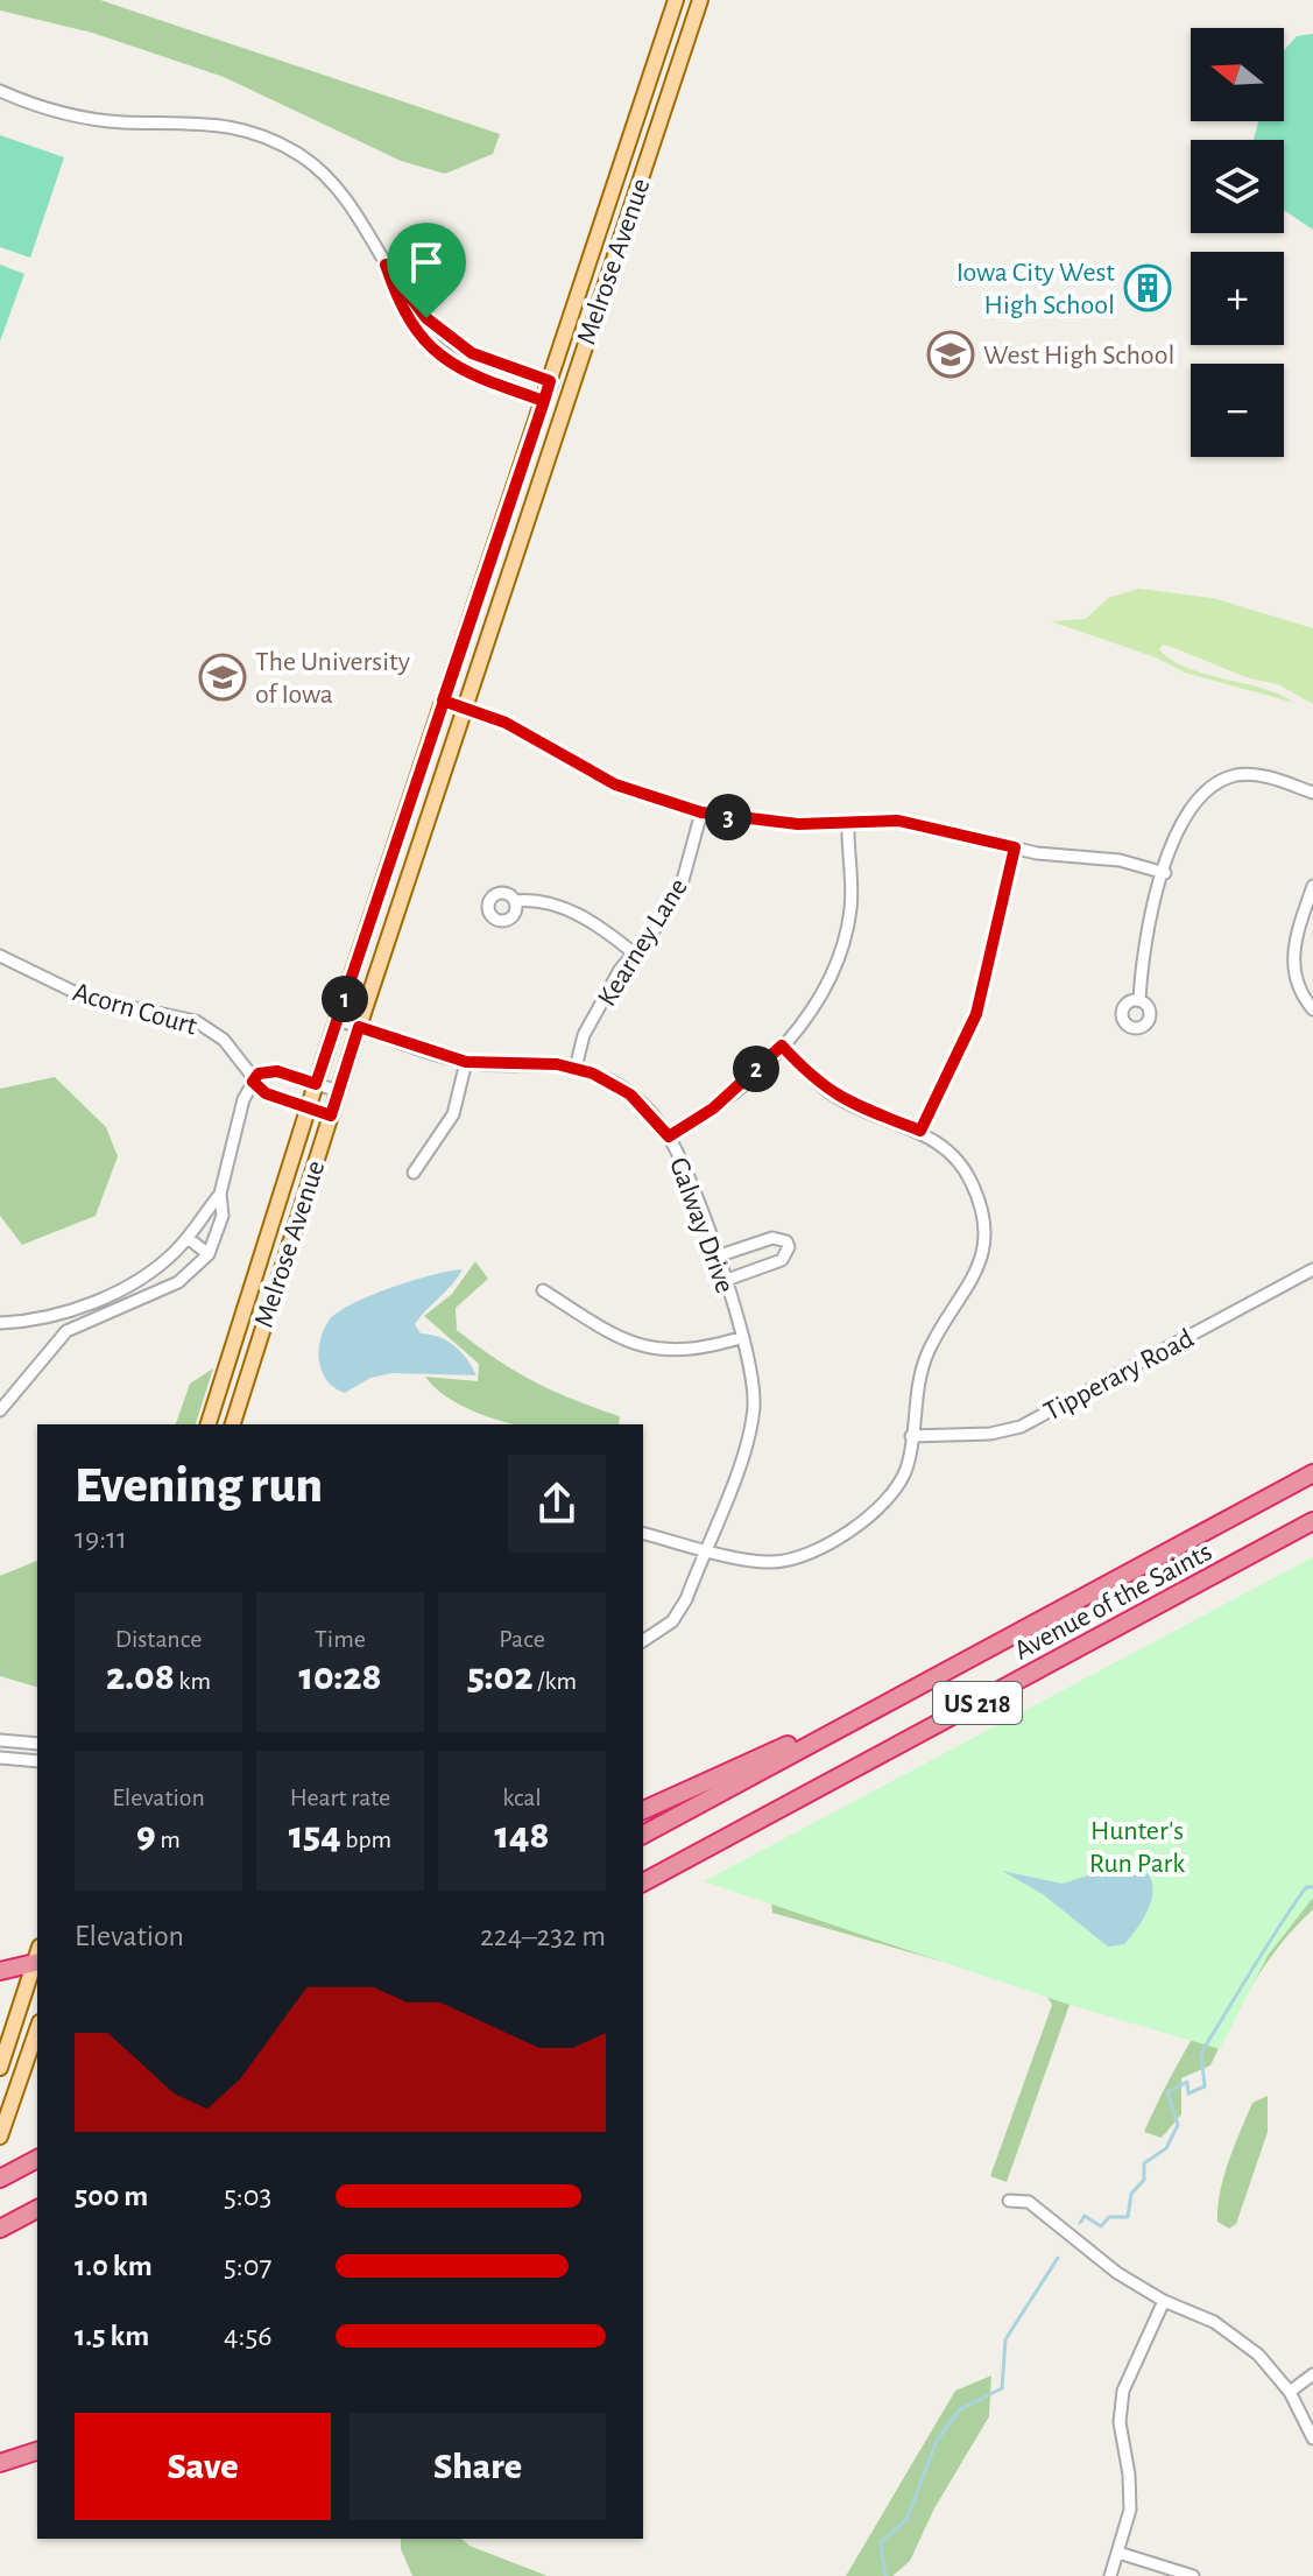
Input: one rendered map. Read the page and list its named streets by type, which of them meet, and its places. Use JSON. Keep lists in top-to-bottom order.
{
  "streets": {
    "highway": ["Avenue of the Saints", "US 218"],
    "main road": ["Melrose Avenue"],
    "street": [
      "Kearney Lane",
      "Acorn Court",
      "Galway Drive",
      "Tipperary Road"
    ]
  },
  "crossings": [
    ["Melrose Avenue", "Galway Drive"],
    ["Kearney Lane", "Galway Drive"]
  ],
  "parks": ["Hunter's Run Park"],
  "places": {
    "building": ["Iowa City West High School"],
    "school or university": ["West High School", "The University of Iowa"]
  },
  "north": "left",
  "page": {
    "map_buttons": ["+", "−"],
    "pins": ["3", "1", "2"],
    "heading": ["Evening run", "19:11"],
    "stats": [
      ["Distance", "2.08 km"],
      ["Time", "10:28"],
      ["Pace", "5:02 /km"],
      ["Elevation", "9 m"],
      ["Heart rate", "154 bpm"],
      ["kcal", "148"]
    ],
    "chart": ["Elevation", "224–232 m"],
    "list": [
      {
        "name": "500 m",
        "note": "5:03"
      },
      {
        "name": "1.0 km",
        "note": "5:07"
      },
      {
        "name": "1.5 km",
        "note": "4:56"
      }
    ],
    "buttons": ["Save", "Share"]
  }
}
